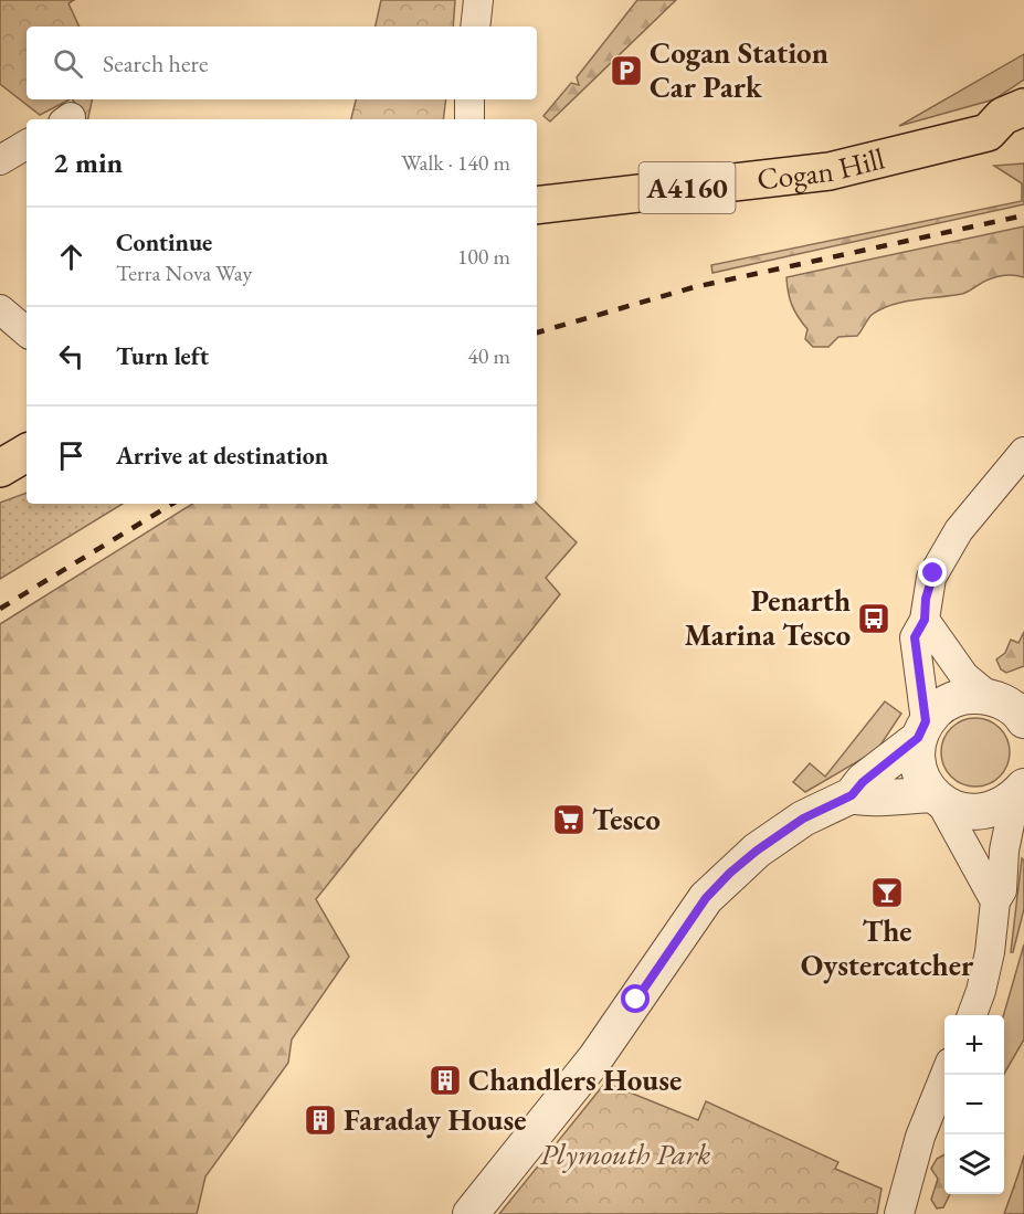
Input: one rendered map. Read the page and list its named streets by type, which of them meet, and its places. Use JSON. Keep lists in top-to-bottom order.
{
  "streets": {
    "main road": ["Cogan Hill", "A4160"]
  },
  "parks": ["Plymouth Park"],
  "places": {
    "parking": ["Cogan Station Car Park"],
    "bus stop": ["Penarth Marina Tesco"],
    "supermarket": ["Tesco"],
    "bar": ["The Oystercatcher"],
    "building": ["Chandlers House", "Faraday House"]
  },
  "page": {
    "search": "Search here",
    "heading": ["2 min", "Walk · 140 m"],
    "list": [
      ["Continue", "Terra Nova Way", "100 m"],
      ["Turn left", "40 m"],
      "Arrive at destination"
    ],
    "map_buttons": ["+", "−"]
  }
}
